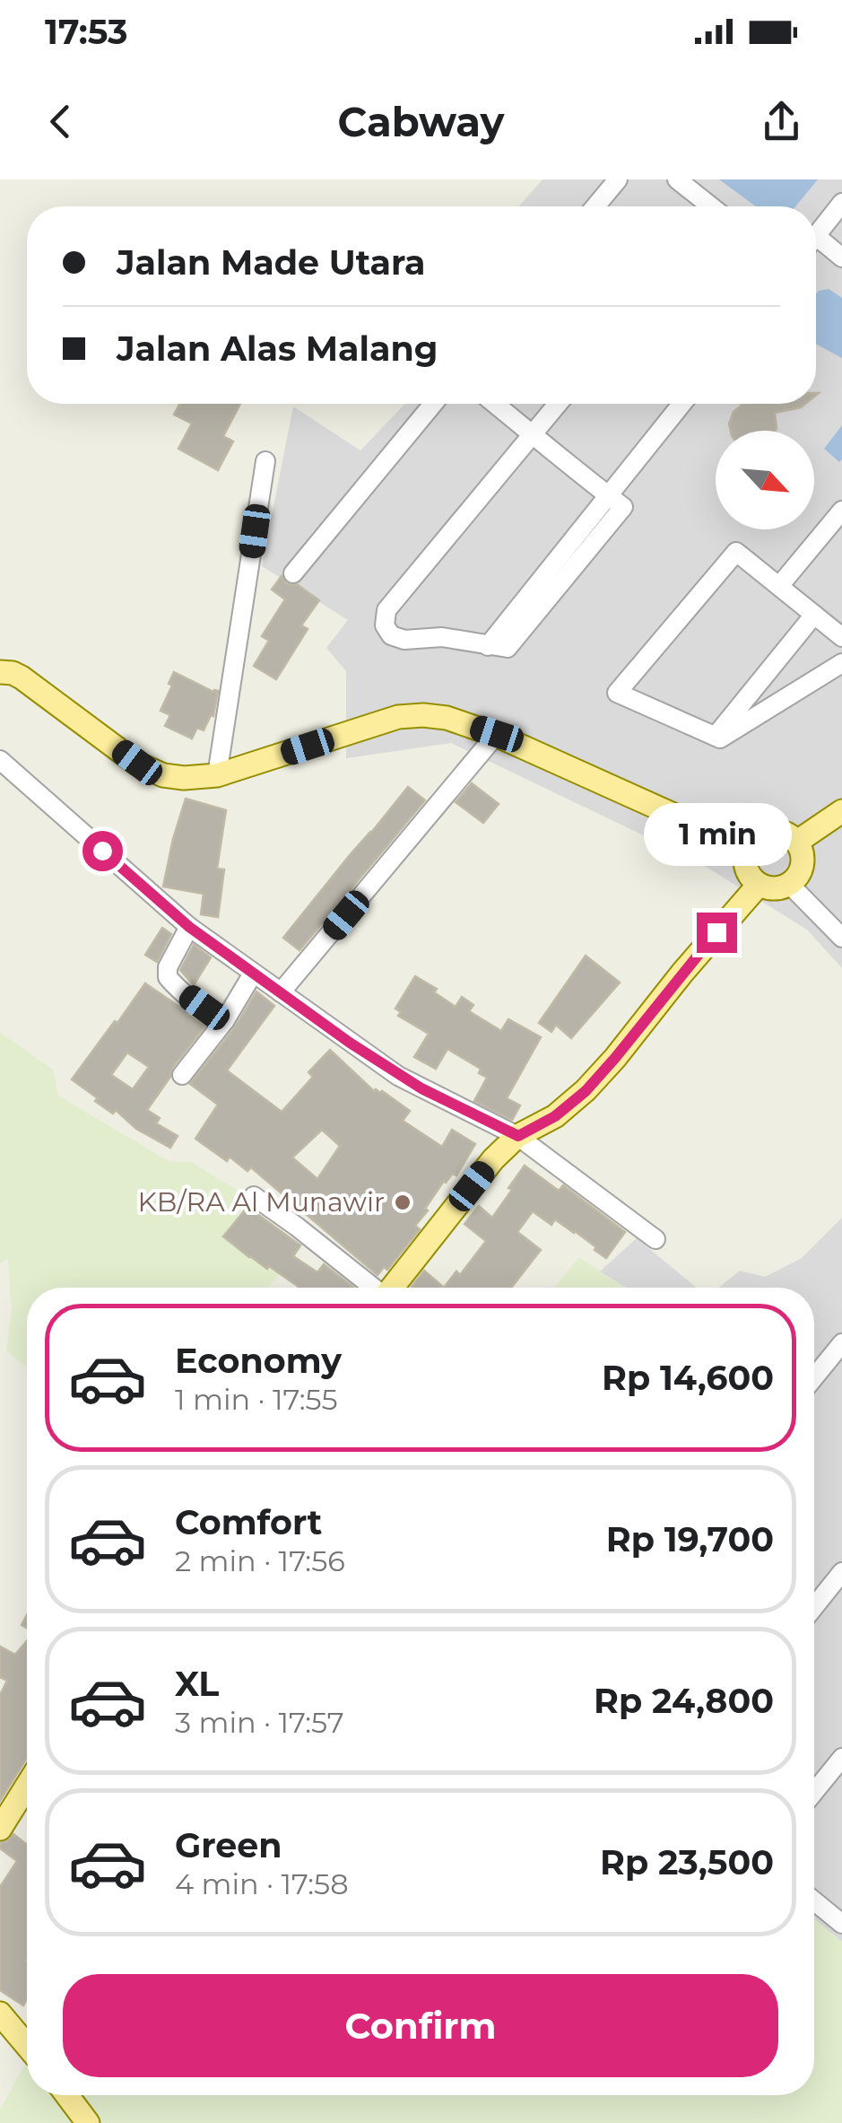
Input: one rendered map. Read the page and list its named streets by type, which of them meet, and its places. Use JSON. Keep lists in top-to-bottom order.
{
  "places": ["KB/RA Al Munawir"],
  "north": "bottom right",
  "page": {
    "status": "17:53",
    "header": "Cabway",
    "banner": ["Jalan Made Utara", "Jalan Alas Malang"],
    "bubble": "1 min",
    "list": [
      {
        "name": "Economy",
        "note": "1 min · 17:55",
        "value": "Rp 14,600"
      },
      {
        "name": "Comfort",
        "note": "2 min · 17:56",
        "value": "Rp 19,700"
      },
      {
        "name": "XL",
        "note": "3 min · 17:57",
        "value": "Rp 24,800"
      },
      {
        "name": "Green",
        "note": "4 min · 17:58",
        "value": "Rp 23,500"
      }
    ],
    "buttons": "Confirm"
  }
}
